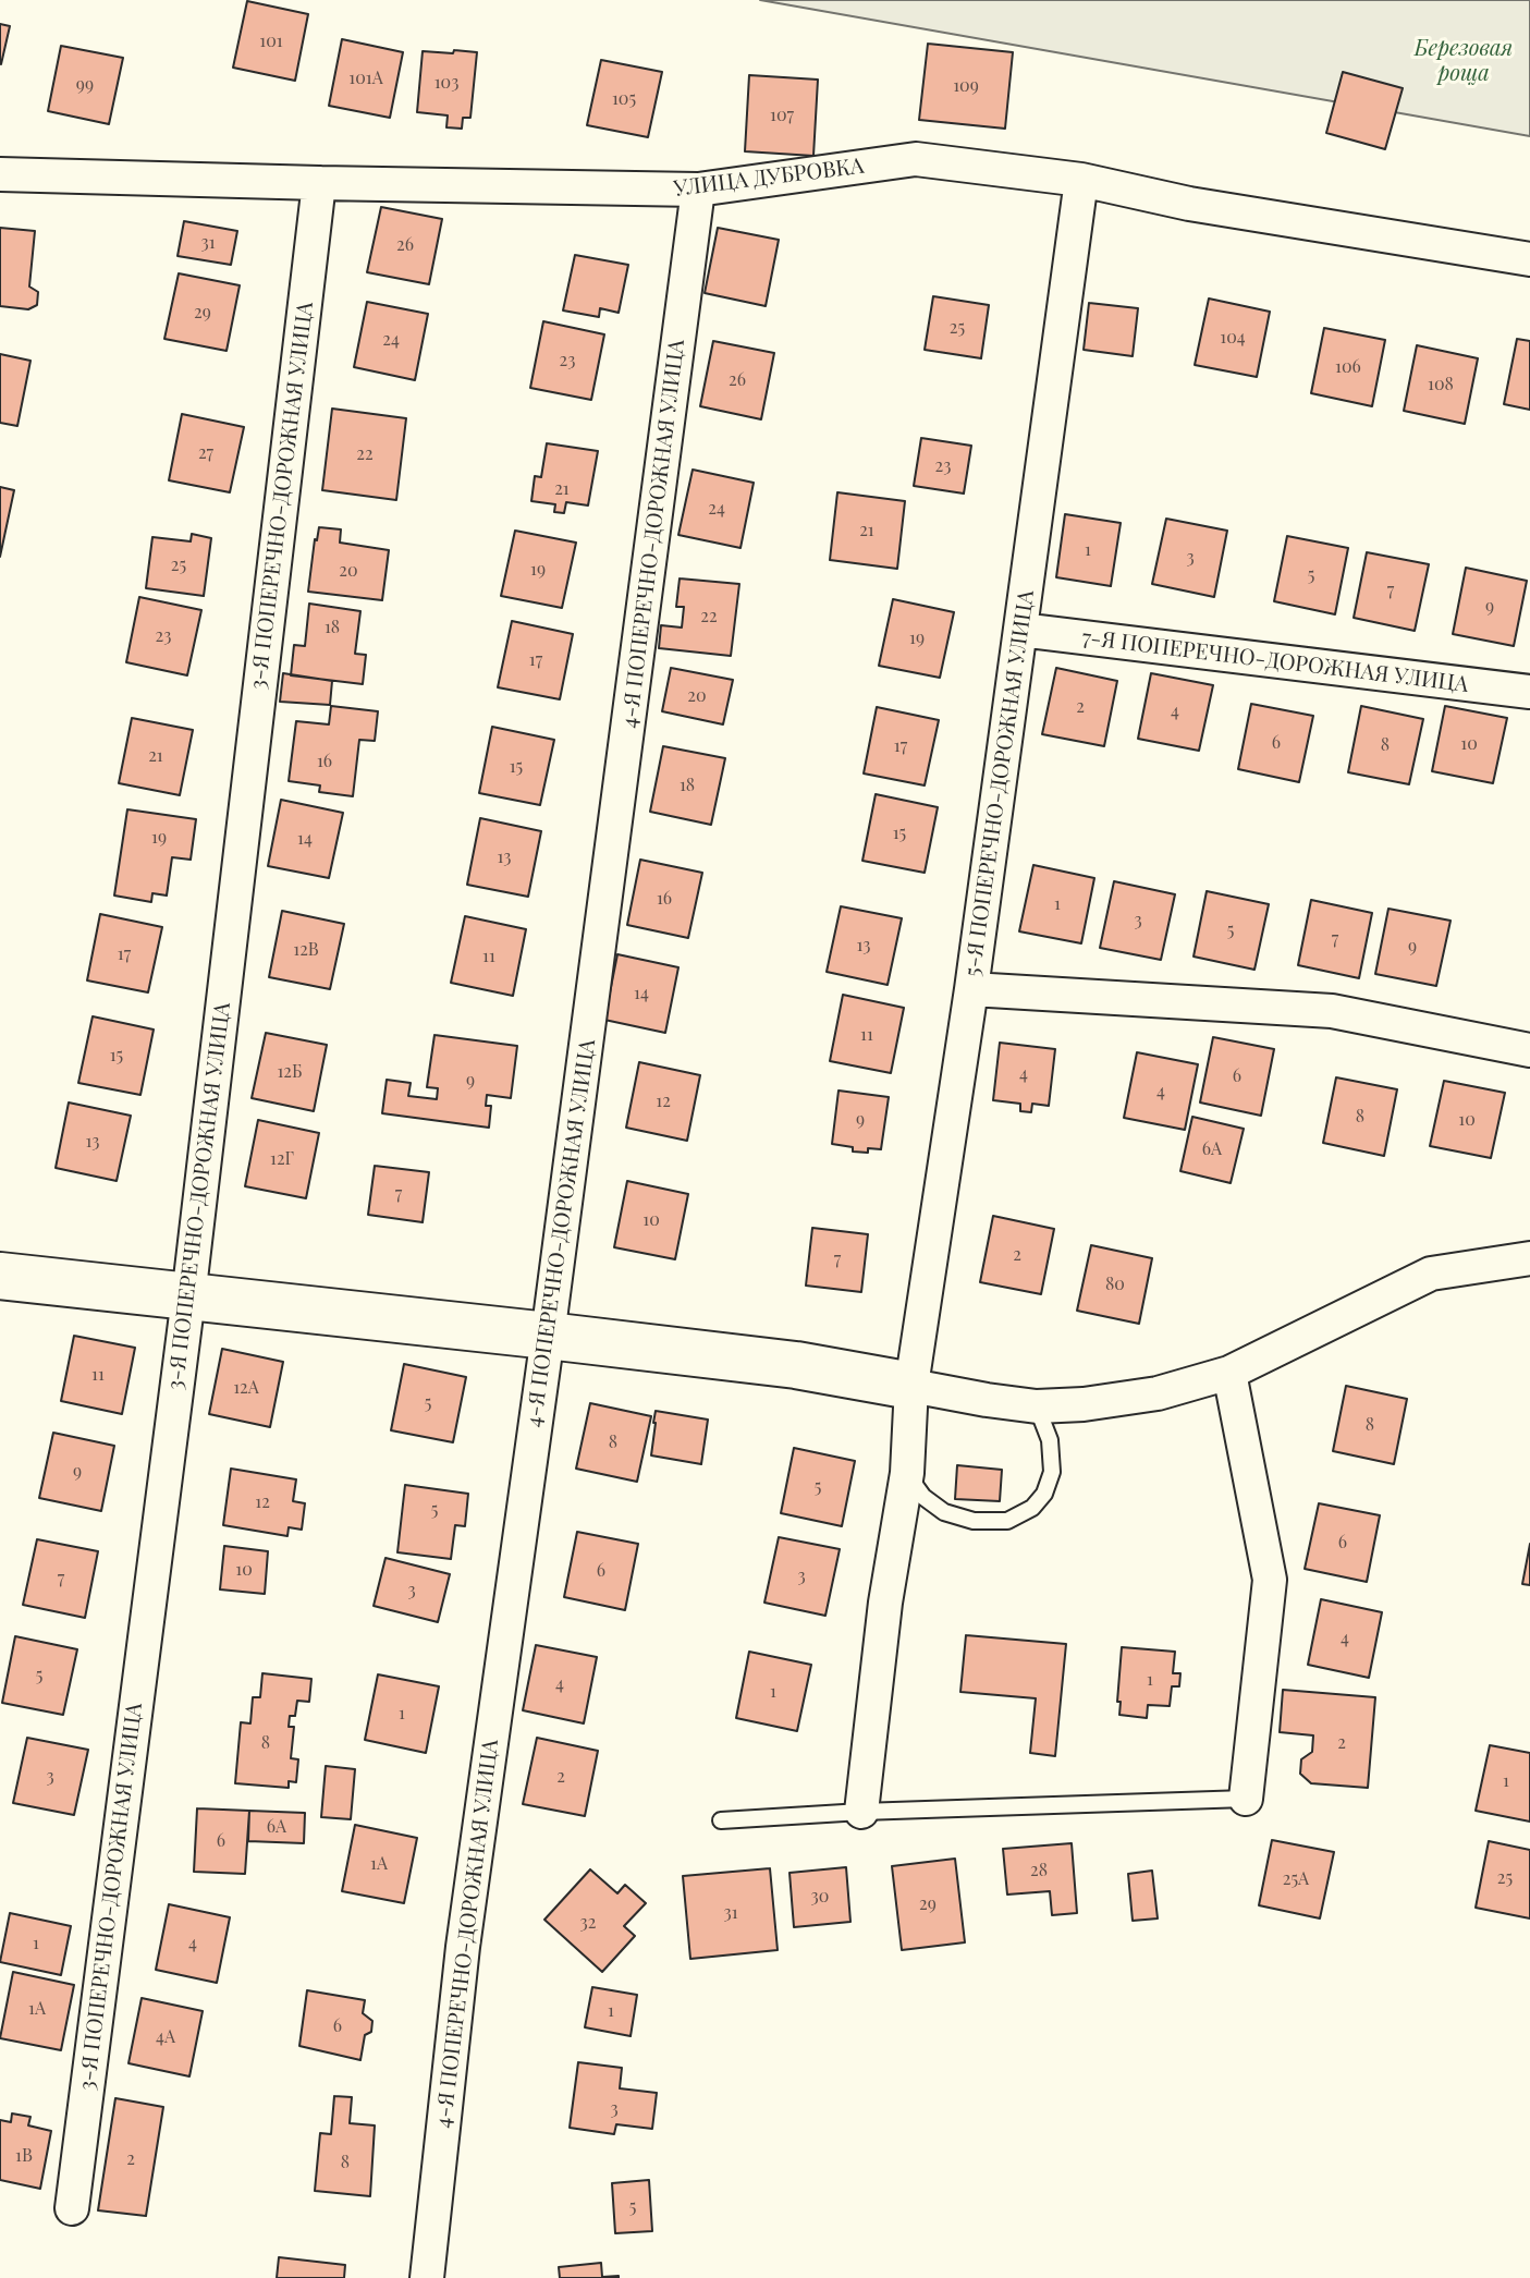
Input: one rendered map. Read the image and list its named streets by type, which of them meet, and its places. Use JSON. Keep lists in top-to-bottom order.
{
  "streets": {
    "street": [
      "УЛИЦА ДУБРОВКА",
      "3-Я ПОПЕРЕЧНО-ДОРОЖНАЯ УЛИЦА",
      "4-Я ПОПЕРЕЧНО-ДОРОЖНАЯ УЛИЦА",
      "7-Я ПОПЕРЕЧНО-ДОРОЖНАЯ УЛИЦА",
      "5-Я ПОПЕРЕЧНО-ДОРОЖНАЯ УЛИЦА"
    ]
  },
  "crossings": [
    ["УЛИЦА ДУБРОВКА", "3-Я ПОПЕРЕЧНО-ДОРОЖНАЯ УЛИЦА"],
    ["УЛИЦА ДУБРОВКА", "4-Я ПОПЕРЕЧНО-ДОРОЖНАЯ УЛИЦА"],
    ["УЛИЦА ДУБРОВКА", "5-Я ПОПЕРЕЧНО-ДОРОЖНАЯ УЛИЦА"],
    ["7-Я ПОПЕРЕЧНО-ДОРОЖНАЯ УЛИЦА", "5-Я ПОПЕРЕЧНО-ДОРОЖНАЯ УЛИЦА"]
  ],
  "parks": ["Березовая роща"],
  "house_numbers": [
    "101",
    "101А",
    "103",
    "99",
    "109",
    "105",
    "107",
    "31",
    "26",
    "29",
    "25",
    "104",
    "24",
    "23",
    "106",
    "26",
    "108",
    "27",
    "22",
    "23",
    "21",
    "24",
    "21",
    "1",
    "3",
    "25",
    "19",
    "20",
    "5",
    "7",
    "9",
    "22",
    "18",
    "23",
    "19",
    "17",
    "20",
    "2",
    "4",
    "6",
    "10",
    "8",
    "17",
    "21",
    "16",
    "15",
    "18",
    "15",
    "19",
    "14",
    "13",
    "16",
    "1",
    "3",
    "5",
    "7",
    "13",
    "9",
    "12В",
    "17",
    "11",
    "14",
    "11",
    "15",
    "12Б",
    "4",
    "6",
    "9",
    "4",
    "12",
    "8",
    "9",
    "10",
    "13",
    "6А",
    "12Г",
    "7",
    "10",
    "2",
    "7",
    "80",
    "11",
    "12А",
    "5",
    "8",
    "8",
    "9",
    "5",
    "12",
    "5",
    "6",
    "10",
    "6",
    "3",
    "7",
    "3",
    "4",
    "5",
    "1",
    "4",
    "1",
    "1",
    "8",
    "2",
    "3",
    "2",
    "1",
    "6А",
    "6",
    "1А",
    "28",
    "25",
    "25А",
    "30",
    "29",
    "31",
    "32",
    "1",
    "4",
    "1А",
    "1",
    "6",
    "4А",
    "3",
    "1В",
    "2",
    "8",
    "5"
  ]
}
